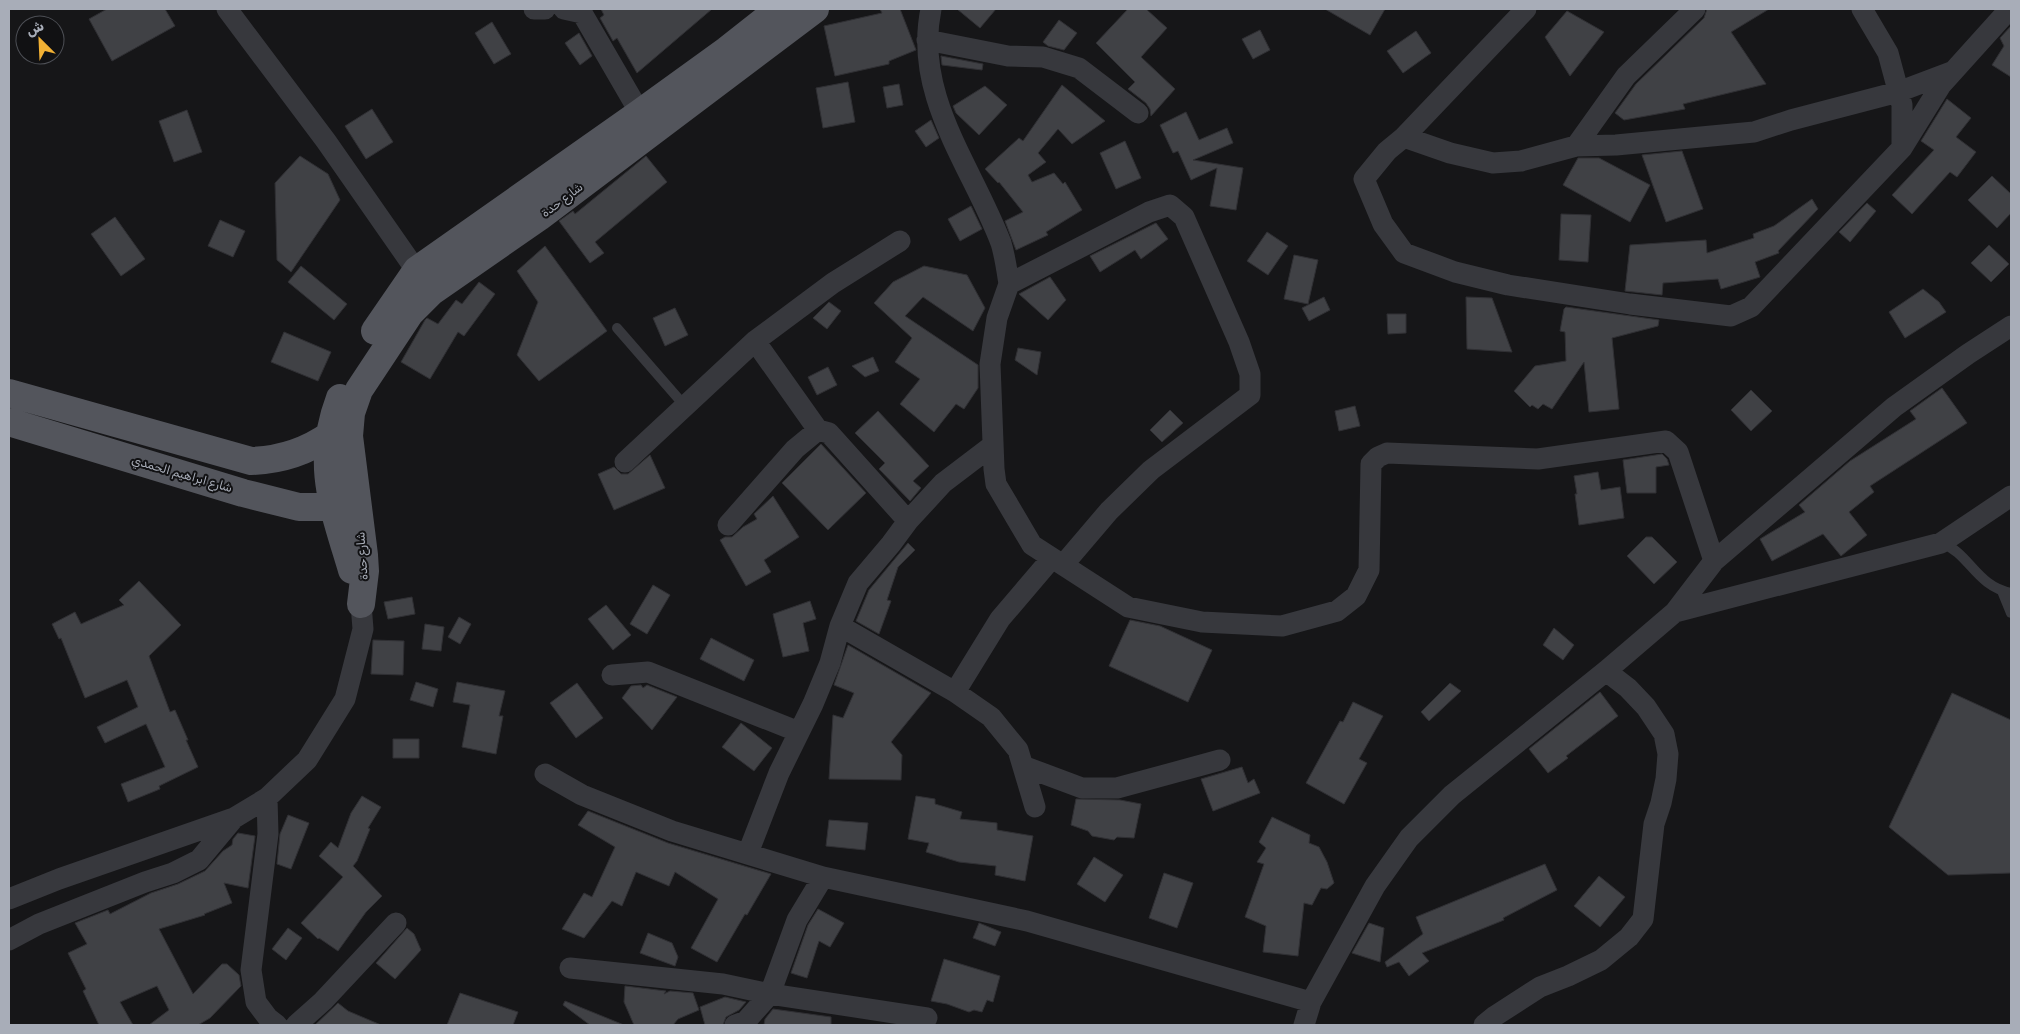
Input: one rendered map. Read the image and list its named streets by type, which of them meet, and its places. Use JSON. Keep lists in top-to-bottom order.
{
  "streets": {
    "main road": ["شارع حدة", "شارع ابراهيم الحمدي"]
  },
  "crossings": [
    ["شارع حدة", "شارع ابراهيم الحمدي"]
  ],
  "north": "top left"
}
